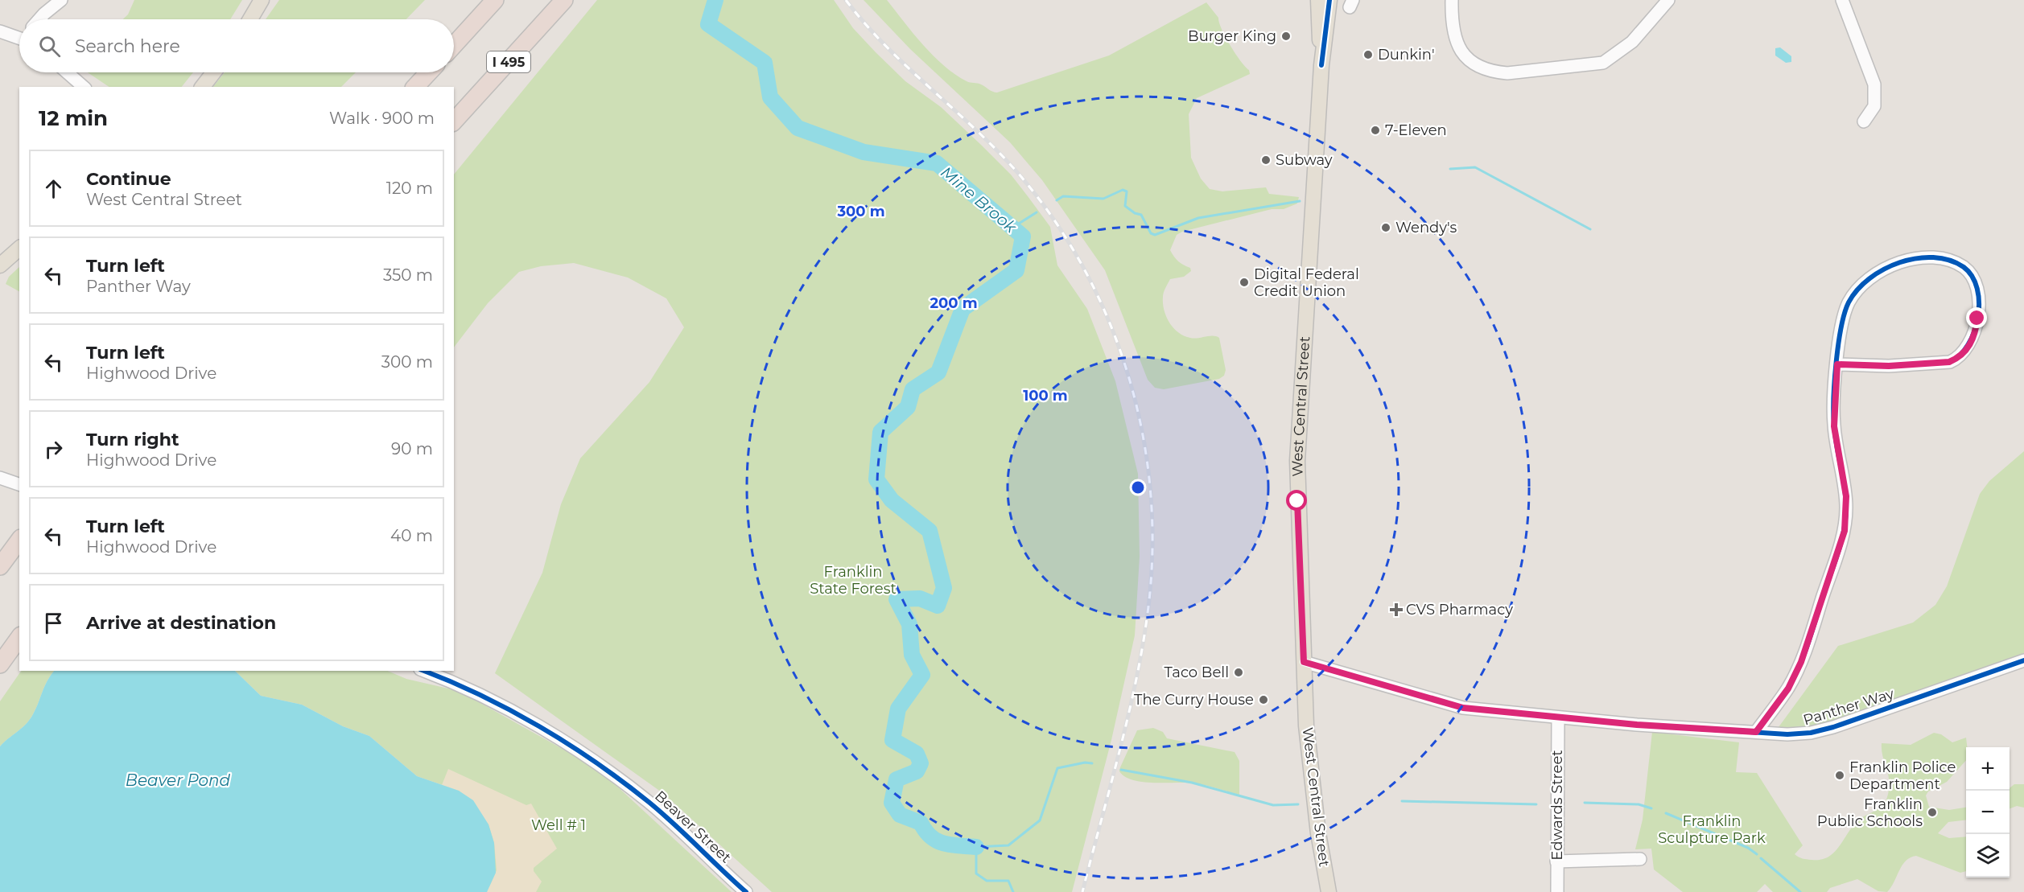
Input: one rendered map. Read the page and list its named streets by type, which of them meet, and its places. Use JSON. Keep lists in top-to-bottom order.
{
  "streets": {
    "highway": ["I 495"],
    "main road": ["West Central Street"],
    "street": ["Panther Way", "Edwards Street", "Beaver Street"]
  },
  "crossings": [
    ["West Central Street", "Panther Way"],
    ["Panther Way", "Edwards Street"]
  ],
  "water": ["Mine Brook", "Beaver Pond"],
  "parks": ["Franklin State Forest", "Franklin Sculpture Park", "Well # 1"],
  "places": {
    "other": [
      "Burger King",
      "Dunkin'",
      "7-Eleven",
      "Subway",
      "Wendy's",
      "Digital Federal Credit Union",
      "Taco Bell",
      "The Curry House",
      "Franklin Police Department",
      "Franklin Public Schools"
    ],
    "health": ["CVS Pharmacy"]
  },
  "page": {
    "search": "Search here",
    "heading": ["12 min", "Walk · 900 m"],
    "list": [
      ["Continue", "West Central Street", "120 m"],
      ["Turn left", "Panther Way", "350 m"],
      ["Turn left", "Highwood Drive", "300 m"],
      ["Turn right", "Highwood Drive", "90 m"],
      ["Turn left", "Highwood Drive", "40 m"],
      "Arrive at destination"
    ],
    "map_buttons": ["+", "−"]
  },
  "rings": ["300 m", "200 m", "100 m"]
}
